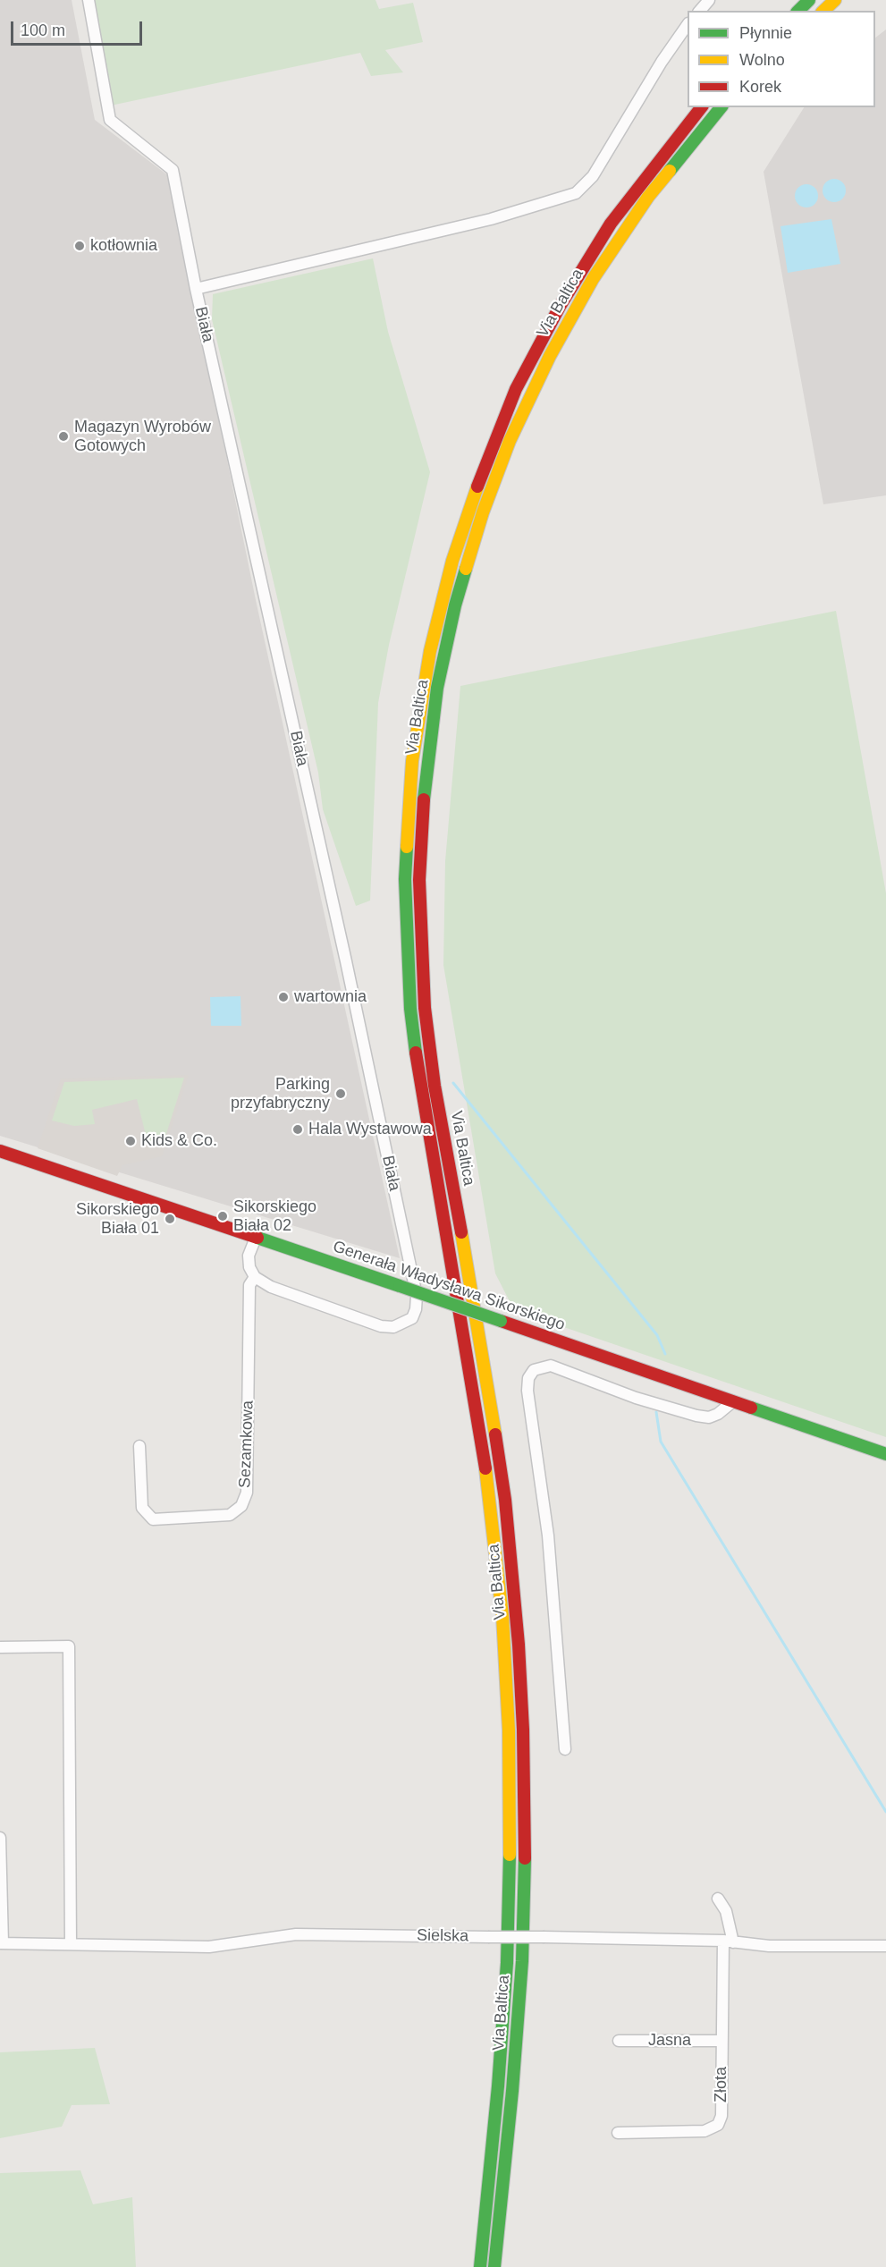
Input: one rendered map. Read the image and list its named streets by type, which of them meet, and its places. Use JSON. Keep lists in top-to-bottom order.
{
  "streets": {
    "main road": ["Via Baltica", "Generała Władysława Sikorskiego"],
    "street": [
      "Biała",
      "Sezamkowa",
      "Sielska",
      "Jasna",
      "Złota"
    ]
  },
  "crossings": [
    ["Biała", "Sezamkowa"],
    ["Sielska", "Złota"],
    ["Jasna", "Złota"]
  ],
  "places": [
    "kotłownia",
    "Magazyn Wyrobów Gotowych",
    "wartownia",
    "Parking przyfabryczny",
    "Hala Wystawowa",
    "Kids & Co.",
    "Sikorskiego Biała 02",
    "Sikorskiego Biała 01"
  ],
  "legend": ["Płynnie", "Wolno", "Korek"],
  "scale_bar": "100 m"
}
